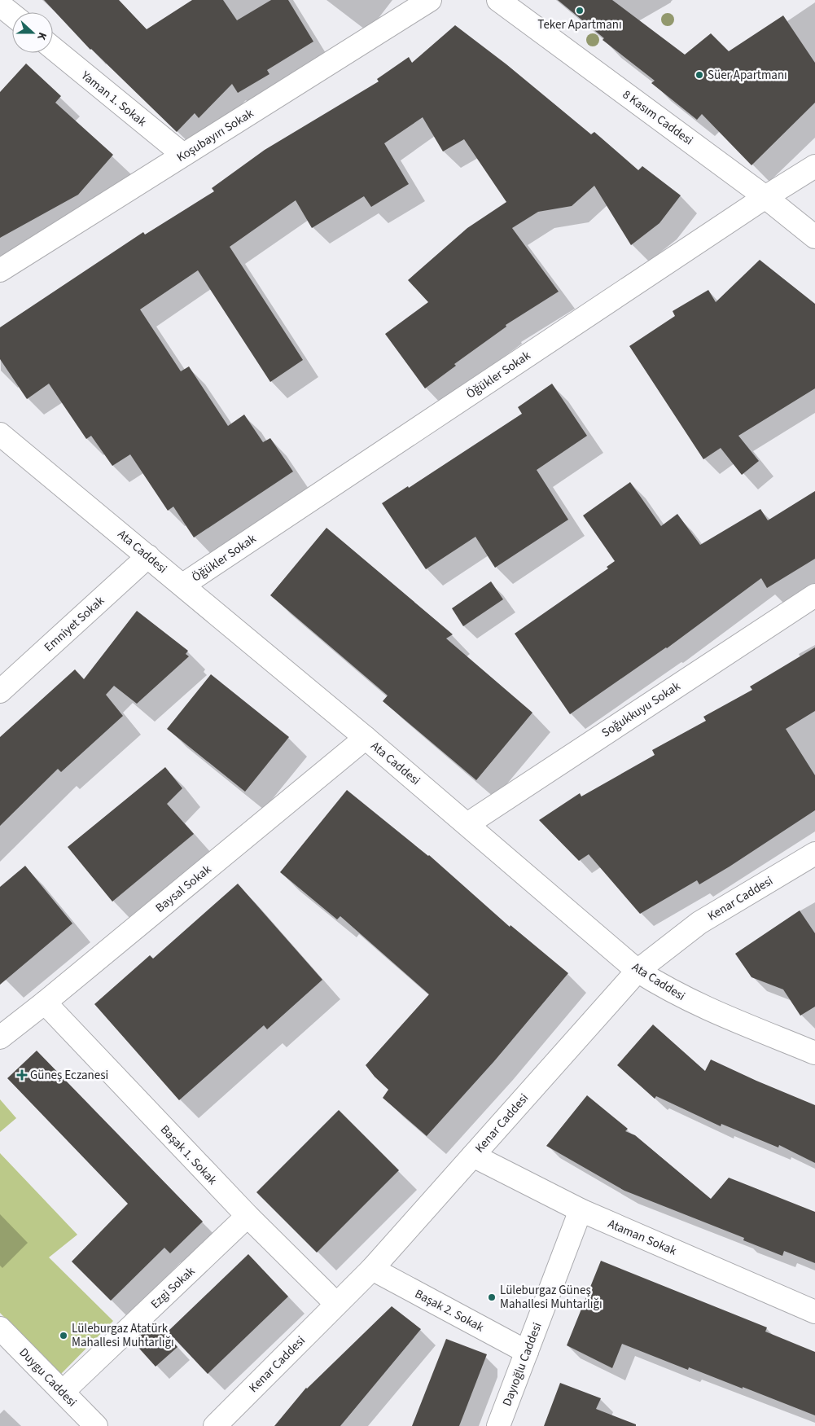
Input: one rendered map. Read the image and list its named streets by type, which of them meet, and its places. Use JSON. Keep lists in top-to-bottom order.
{
  "streets": {
    "street": [
      "Yaman 1. Sokak",
      "8 Kasım Caddesi",
      "Koşubayırı Sokak",
      "Öğükler Sokak",
      "Ata Caddesi",
      "Emniyet Sokak",
      "Soğukkuyu Sokak",
      "Baysal Sokak",
      "Kenar Caddesi",
      "Başak 1. Sokak",
      "Ataman Sokak",
      "Ezgi Sokak",
      "Başak 2. Sokak",
      "Dayıoğlu Caddesi",
      "Duygu Caddesi"
    ]
  },
  "crossings": [
    ["Yaman 1. Sokak", "Koşubayırı Sokak"],
    ["8 Kasım Caddesi", "Öğükler Sokak"],
    ["Öğükler Sokak", "Ata Caddesi"],
    ["Ata Caddesi", "Emniyet Sokak"],
    ["Ata Caddesi", "Soğukkuyu Sokak"],
    ["Ata Caddesi", "Baysal Sokak"],
    ["Ata Caddesi", "Kenar Caddesi"],
    ["Baysal Sokak", "Başak 1. Sokak"],
    ["Kenar Caddesi", "Başak 1. Sokak"],
    ["Kenar Caddesi", "Ataman Sokak"],
    ["Kenar Caddesi", "Başak 2. Sokak"],
    ["Başak 1. Sokak", "Ezgi Sokak"],
    ["Ataman Sokak", "Dayıoğlu Caddesi"],
    ["Ezgi Sokak", "Duygu Caddesi"],
    ["Başak 2. Sokak", "Dayıoğlu Caddesi"]
  ],
  "places": {
    "other": [
      "Teker Apartmanı",
      "Süer Apartmanı",
      "Lüleburgaz Güneş Mahallesi Muhtarlığı",
      "Lüleburgaz Atatürk Mahallesi Muhtarlığı"
    ],
    "health": ["Güneş Eczanesi"]
  },
  "north": "right"
}
